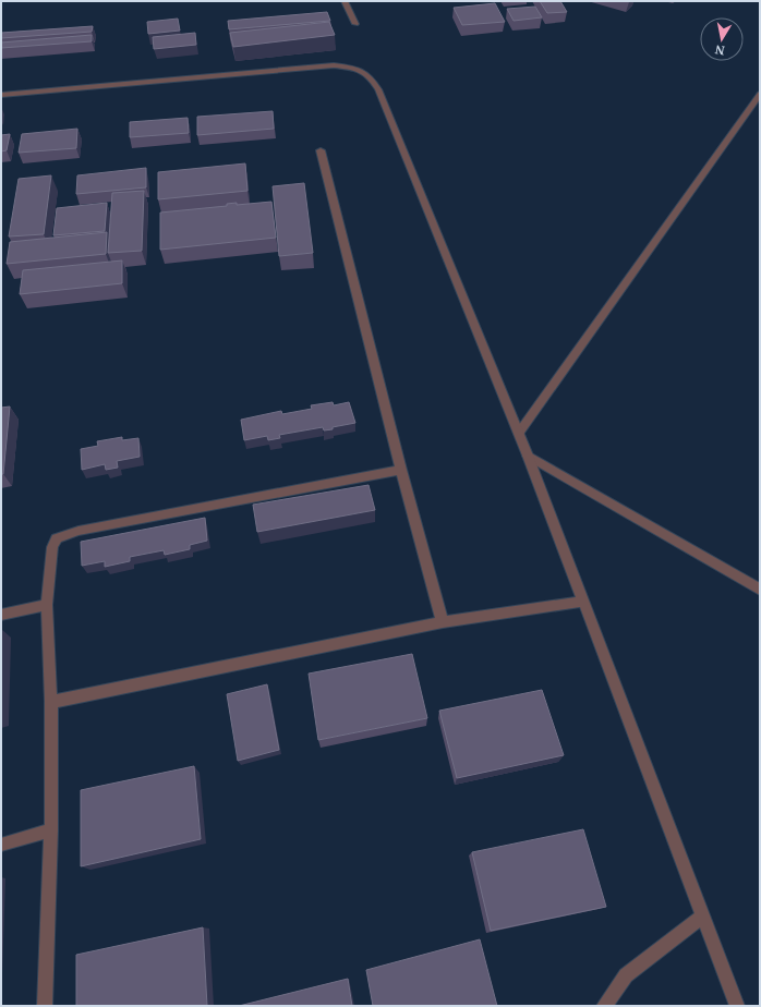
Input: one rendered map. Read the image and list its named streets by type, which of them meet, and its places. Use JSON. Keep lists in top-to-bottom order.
{
  "north": "bottom"
}
